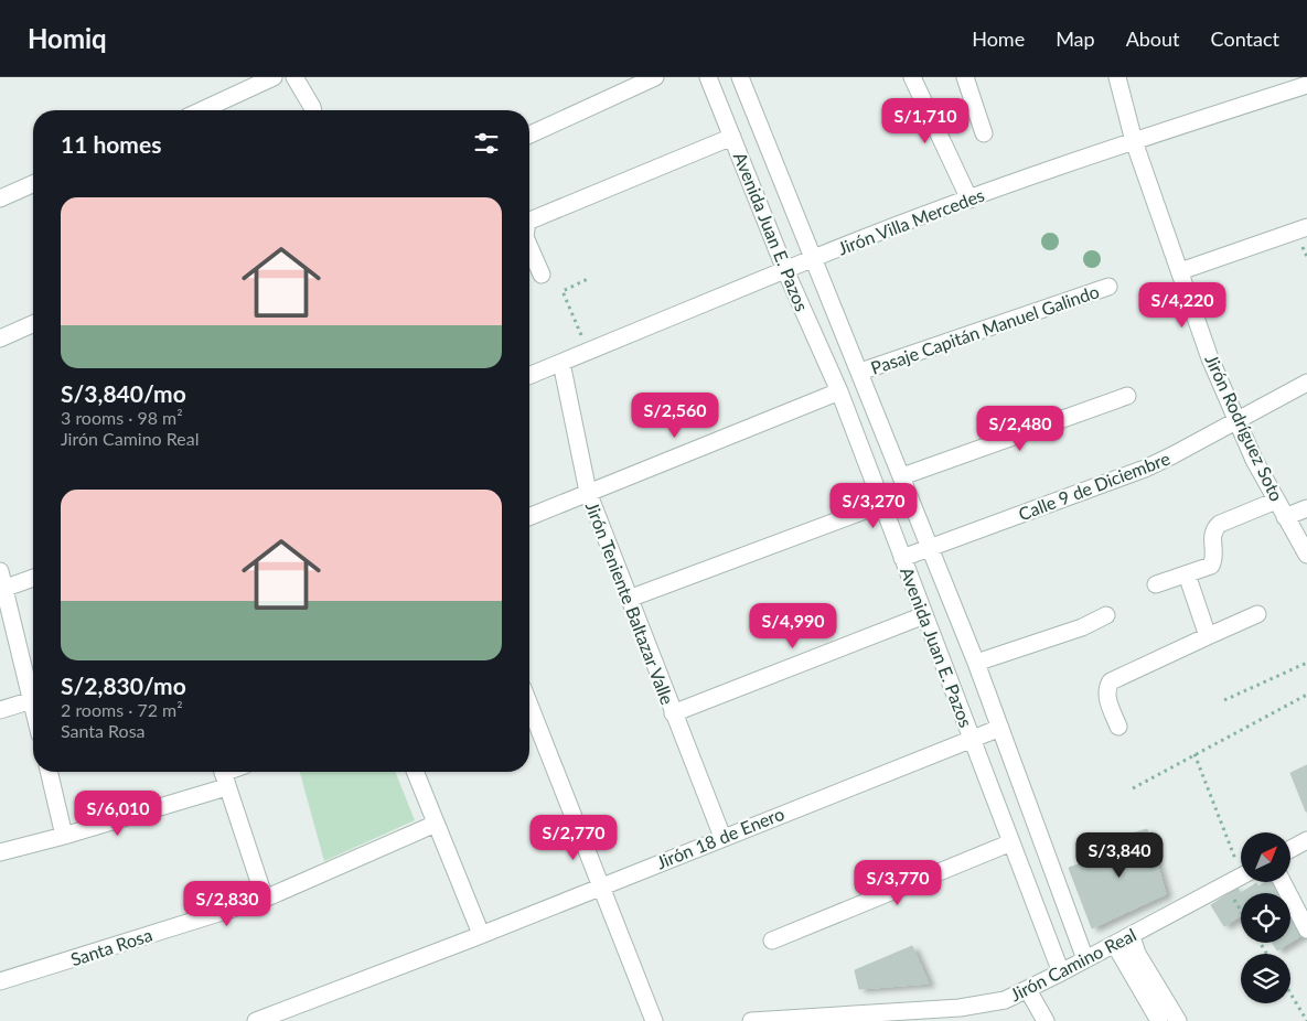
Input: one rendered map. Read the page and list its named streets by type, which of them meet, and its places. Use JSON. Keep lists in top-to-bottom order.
{
  "streets": {
    "street": [
      "Jirón Villa Mercedes",
      "Avenida Juan E. Pazos",
      "Pasaje Capitán Manuel Galindo",
      "Jirón Rodríguez Soto",
      "Calle 9 de Diciembre",
      "Jirón Teniente Baltazar Valle",
      "Jirón 18 de Enero",
      "Santa Rosa",
      "Jirón Camino Real"
    ]
  },
  "crossings": [
    ["Jirón Villa Mercedes", "Avenida Juan E. Pazos"],
    ["Jirón Villa Mercedes", "Jirón Rodríguez Soto"],
    ["Jirón Villa Mercedes", "Jirón Teniente Baltazar Valle"],
    ["Avenida Juan E. Pazos", "Pasaje Capitán Manuel Galindo"],
    ["Avenida Juan E. Pazos", "Calle 9 de Diciembre"],
    ["Avenida Juan E. Pazos", "Jirón 18 de Enero"],
    ["Avenida Juan E. Pazos", "Jirón Camino Real"],
    ["Jirón Rodríguez Soto", "Calle 9 de Diciembre"],
    ["Jirón Teniente Baltazar Valle", "Jirón 18 de Enero"]
  ],
  "north": "top right",
  "page": {
    "header": "Homiq",
    "nav": [
      "Home",
      "Map",
      "About",
      "Contact"
    ],
    "price": [
      "S/1,710",
      "S/4,220",
      "S/2,560",
      "S/2,480",
      "S/3,270",
      "S/4,990",
      "S/6,010",
      "S/2,770",
      "S/3,840",
      "S/3,770",
      "S/2,830"
    ],
    "heading": "11 homes",
    "list": [
      {
        "name": "S/3,840/mo",
        "note": "3 rooms · 98 m² · Jirón Camino Real"
      },
      {
        "name": "S/2,830/mo",
        "note": "2 rooms · 72 m² · Santa Rosa"
      }
    ]
  }
}
